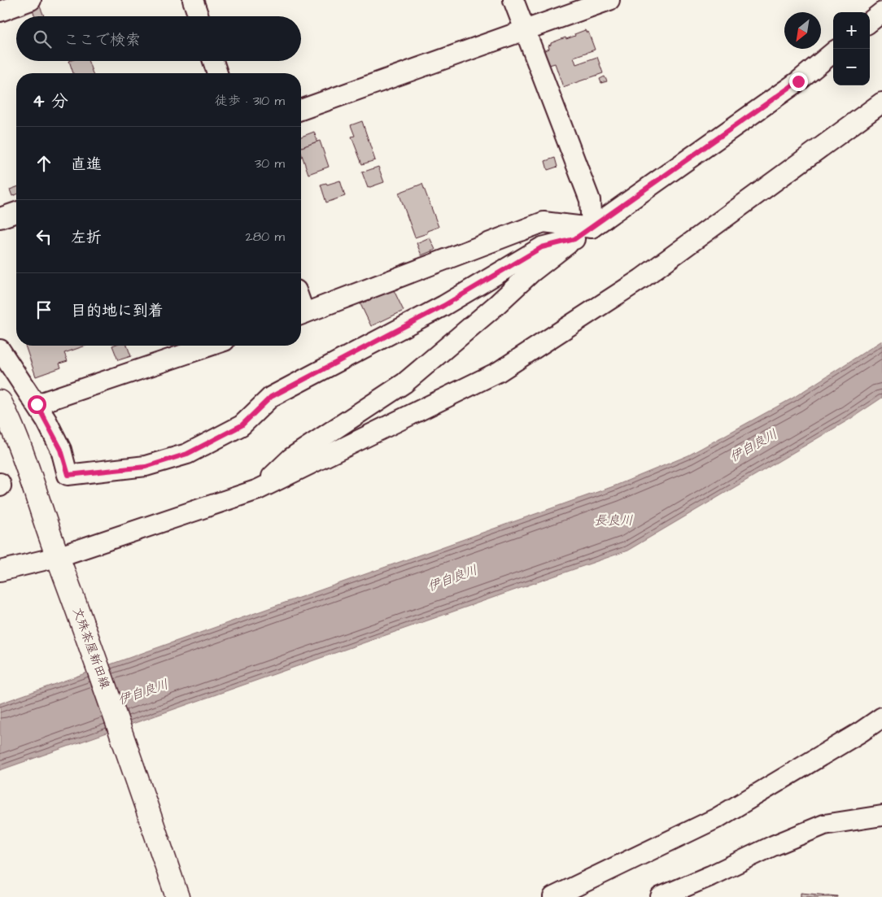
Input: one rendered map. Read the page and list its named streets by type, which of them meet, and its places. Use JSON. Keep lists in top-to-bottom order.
{
  "streets": {
    "main road": ["文殊茶屋新田線"]
  },
  "water": ["伊自良川", "長良川"],
  "north": "bottom left",
  "page": {
    "map_buttons": ["+", "−"],
    "search": "ここで検索",
    "heading": ["4 分", "徒歩 · 310 m"],
    "list": [
      ["直進", "30 m"],
      ["左折", "280 m"],
      "目的地に到着"
    ]
  }
}
